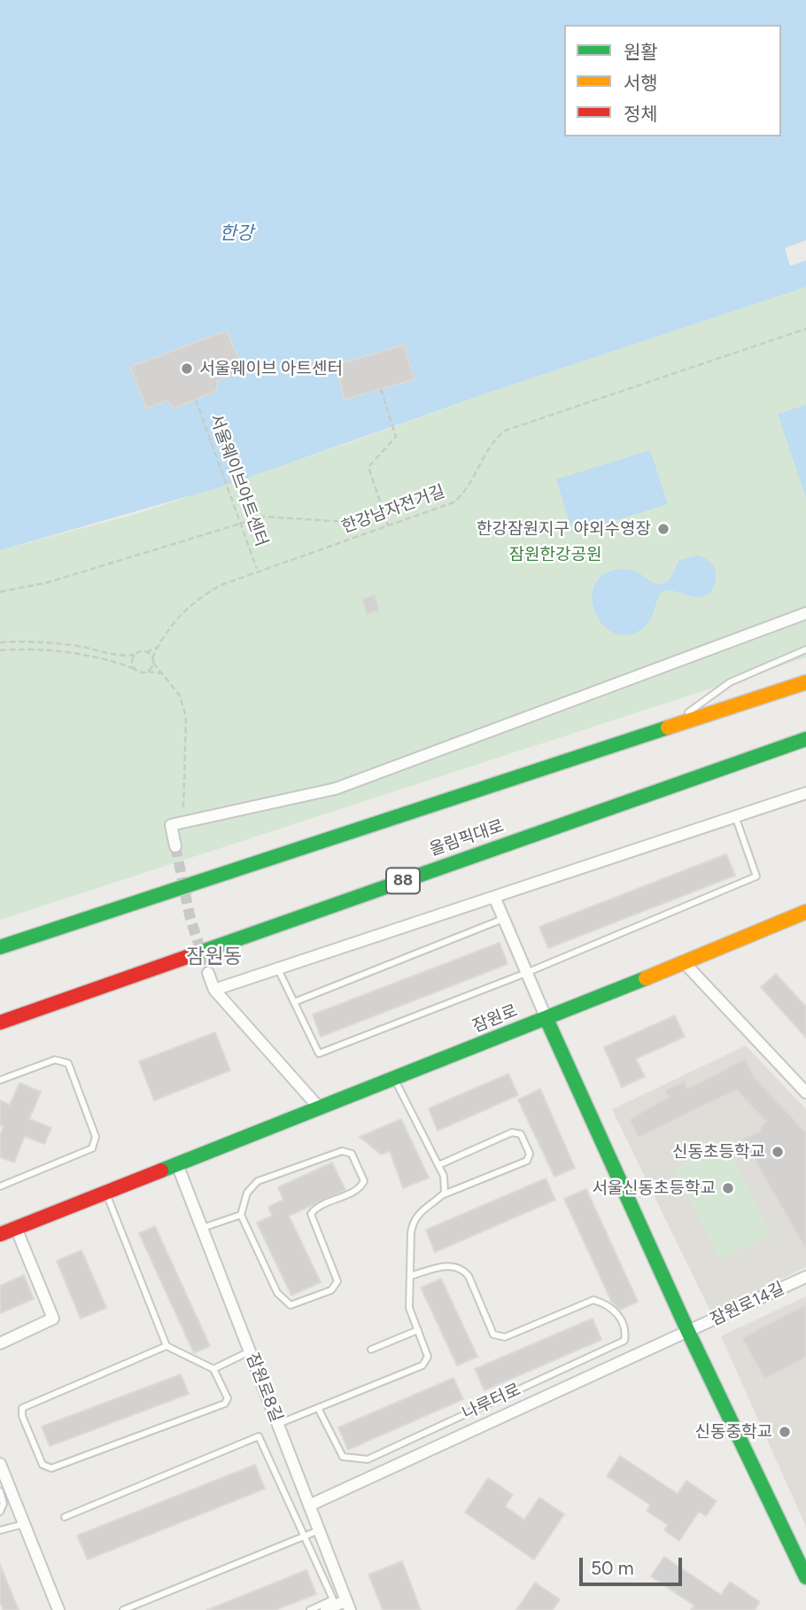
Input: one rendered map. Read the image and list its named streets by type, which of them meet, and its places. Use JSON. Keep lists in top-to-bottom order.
{
  "streets": {
    "main road": ["올림픽대로", "88", "잠원로"],
    "street": ["잠원로14길", "잠원로8길", "나루터로"],
    "path": ["서울웨이브아트센터", "한강남자전거길"]
  },
  "crossings": [
    ["서울웨이브아트센터", "한강남자전거길"],
    ["잠원로", "잠원로8길"],
    ["잠원로14길", "나루터로"],
    ["잠원로8길", "나루터로"]
  ],
  "districts": ["잠원동"],
  "water": ["한강"],
  "parks": ["잠원한강공원"],
  "places": [
    "서울웨이브 아트센터",
    "한강잠원지구 야외수영장",
    "신동초등학교",
    "서울신동초등학교",
    "신동중학교"
  ],
  "legend": ["원활", "서행", "정체"],
  "scale_bar": "50 m"
}
